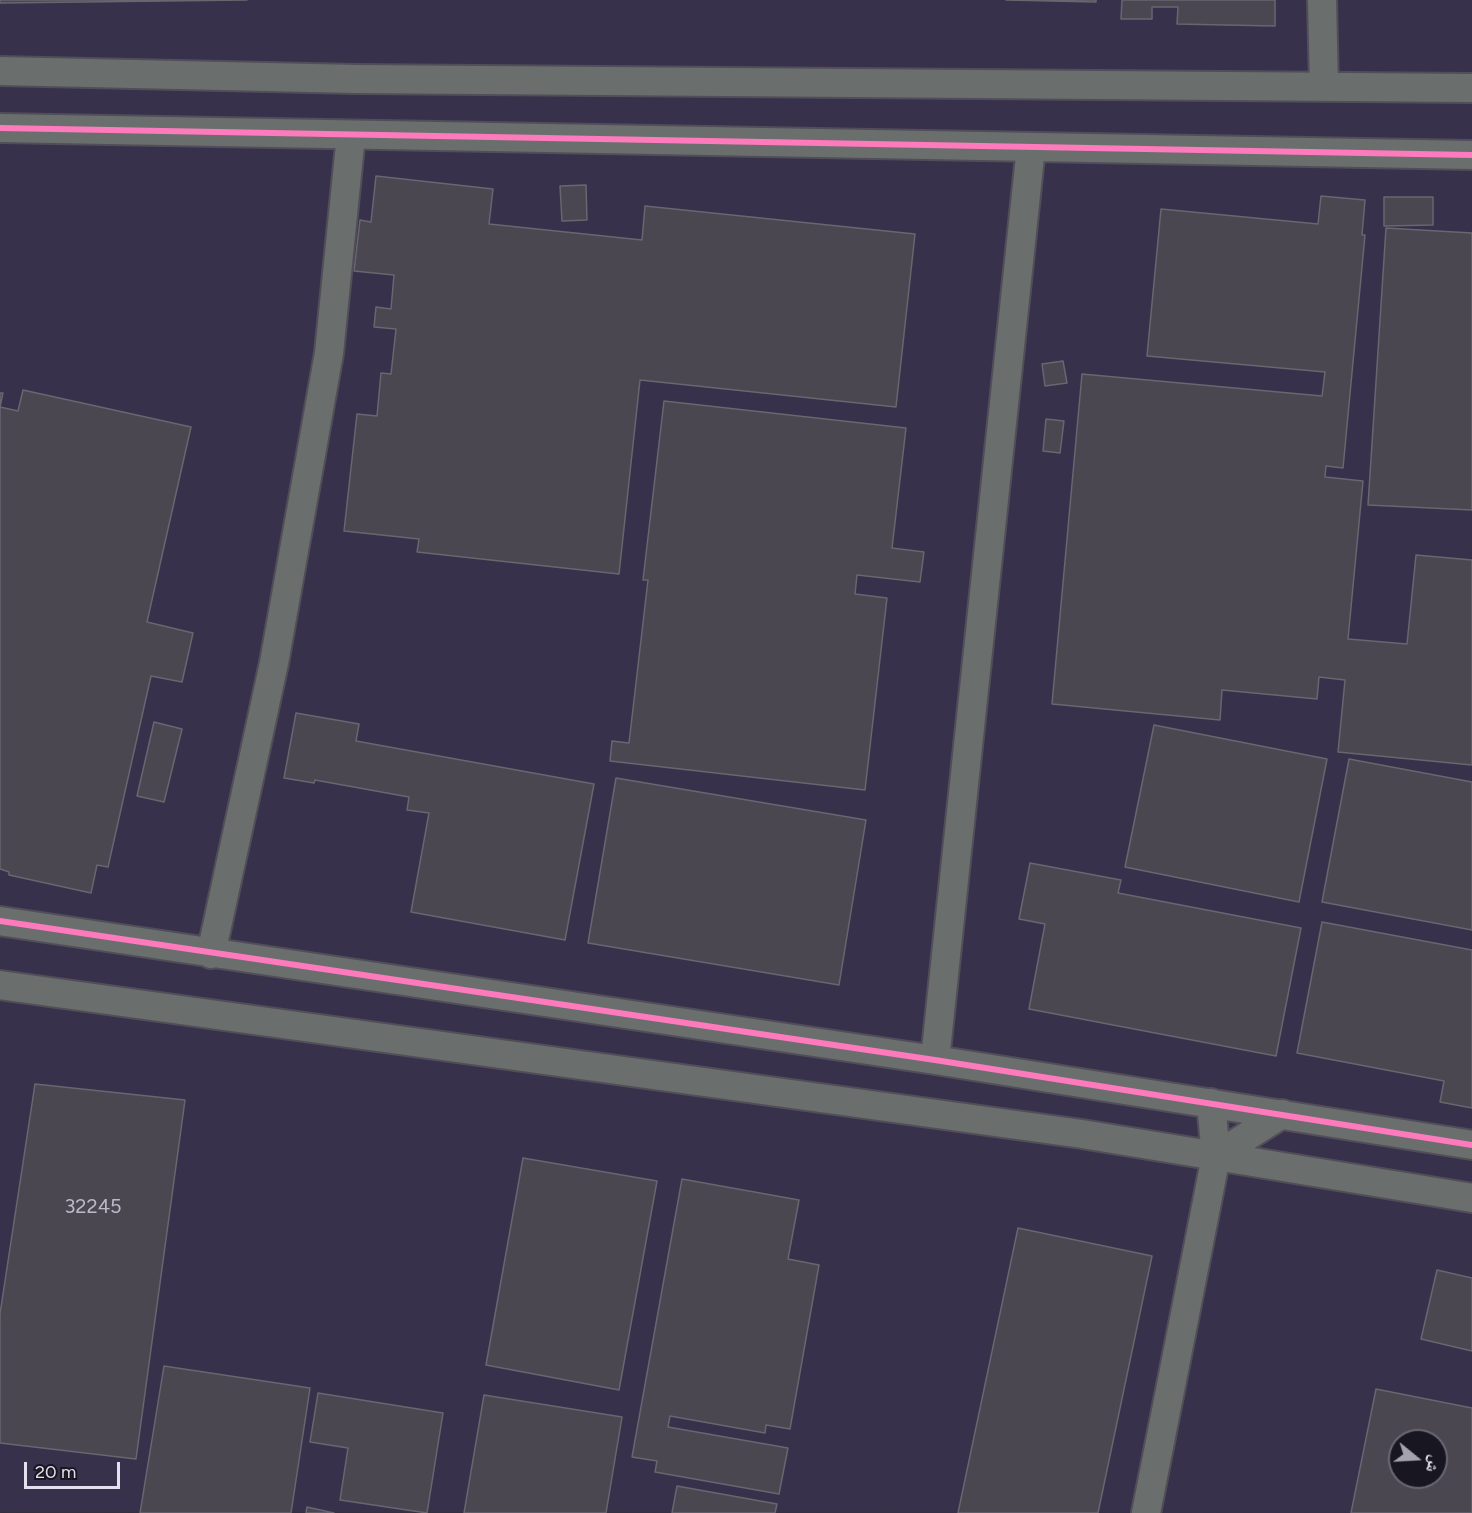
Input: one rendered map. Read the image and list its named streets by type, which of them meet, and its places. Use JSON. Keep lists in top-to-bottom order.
{
  "house_numbers": ["32245"],
  "scale_bar": "20 m",
  "north": "right"
}
